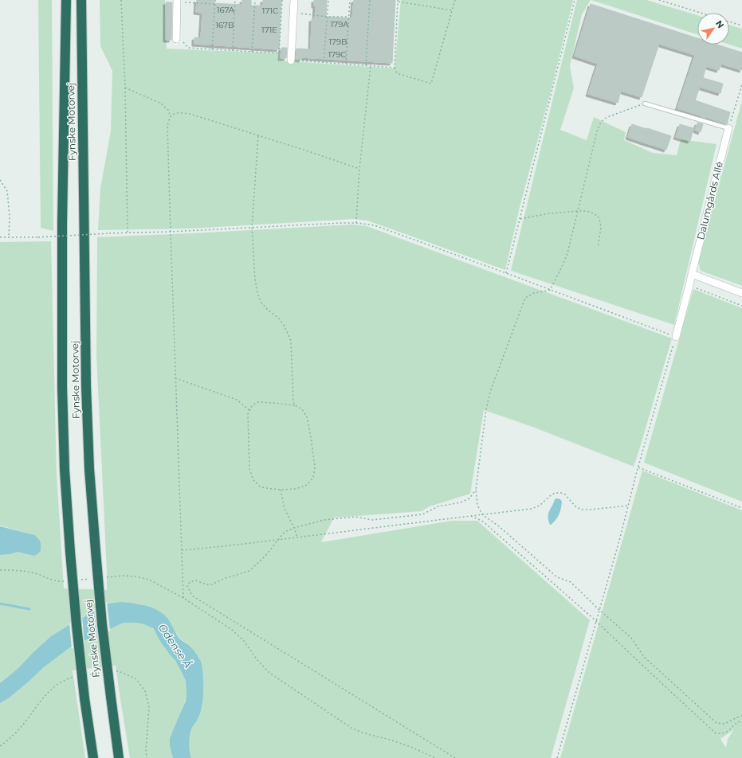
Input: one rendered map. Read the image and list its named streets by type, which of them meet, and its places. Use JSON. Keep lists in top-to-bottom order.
{
  "streets": {
    "highway": ["Fynske Motorvej"],
    "street": ["Dalumgårds Allé"]
  },
  "water": ["Odense Å"],
  "house_numbers": [
    "167A",
    "171C",
    "179A",
    "167B",
    "171E",
    "179B",
    "179C"
  ],
  "north": "top right"
}
